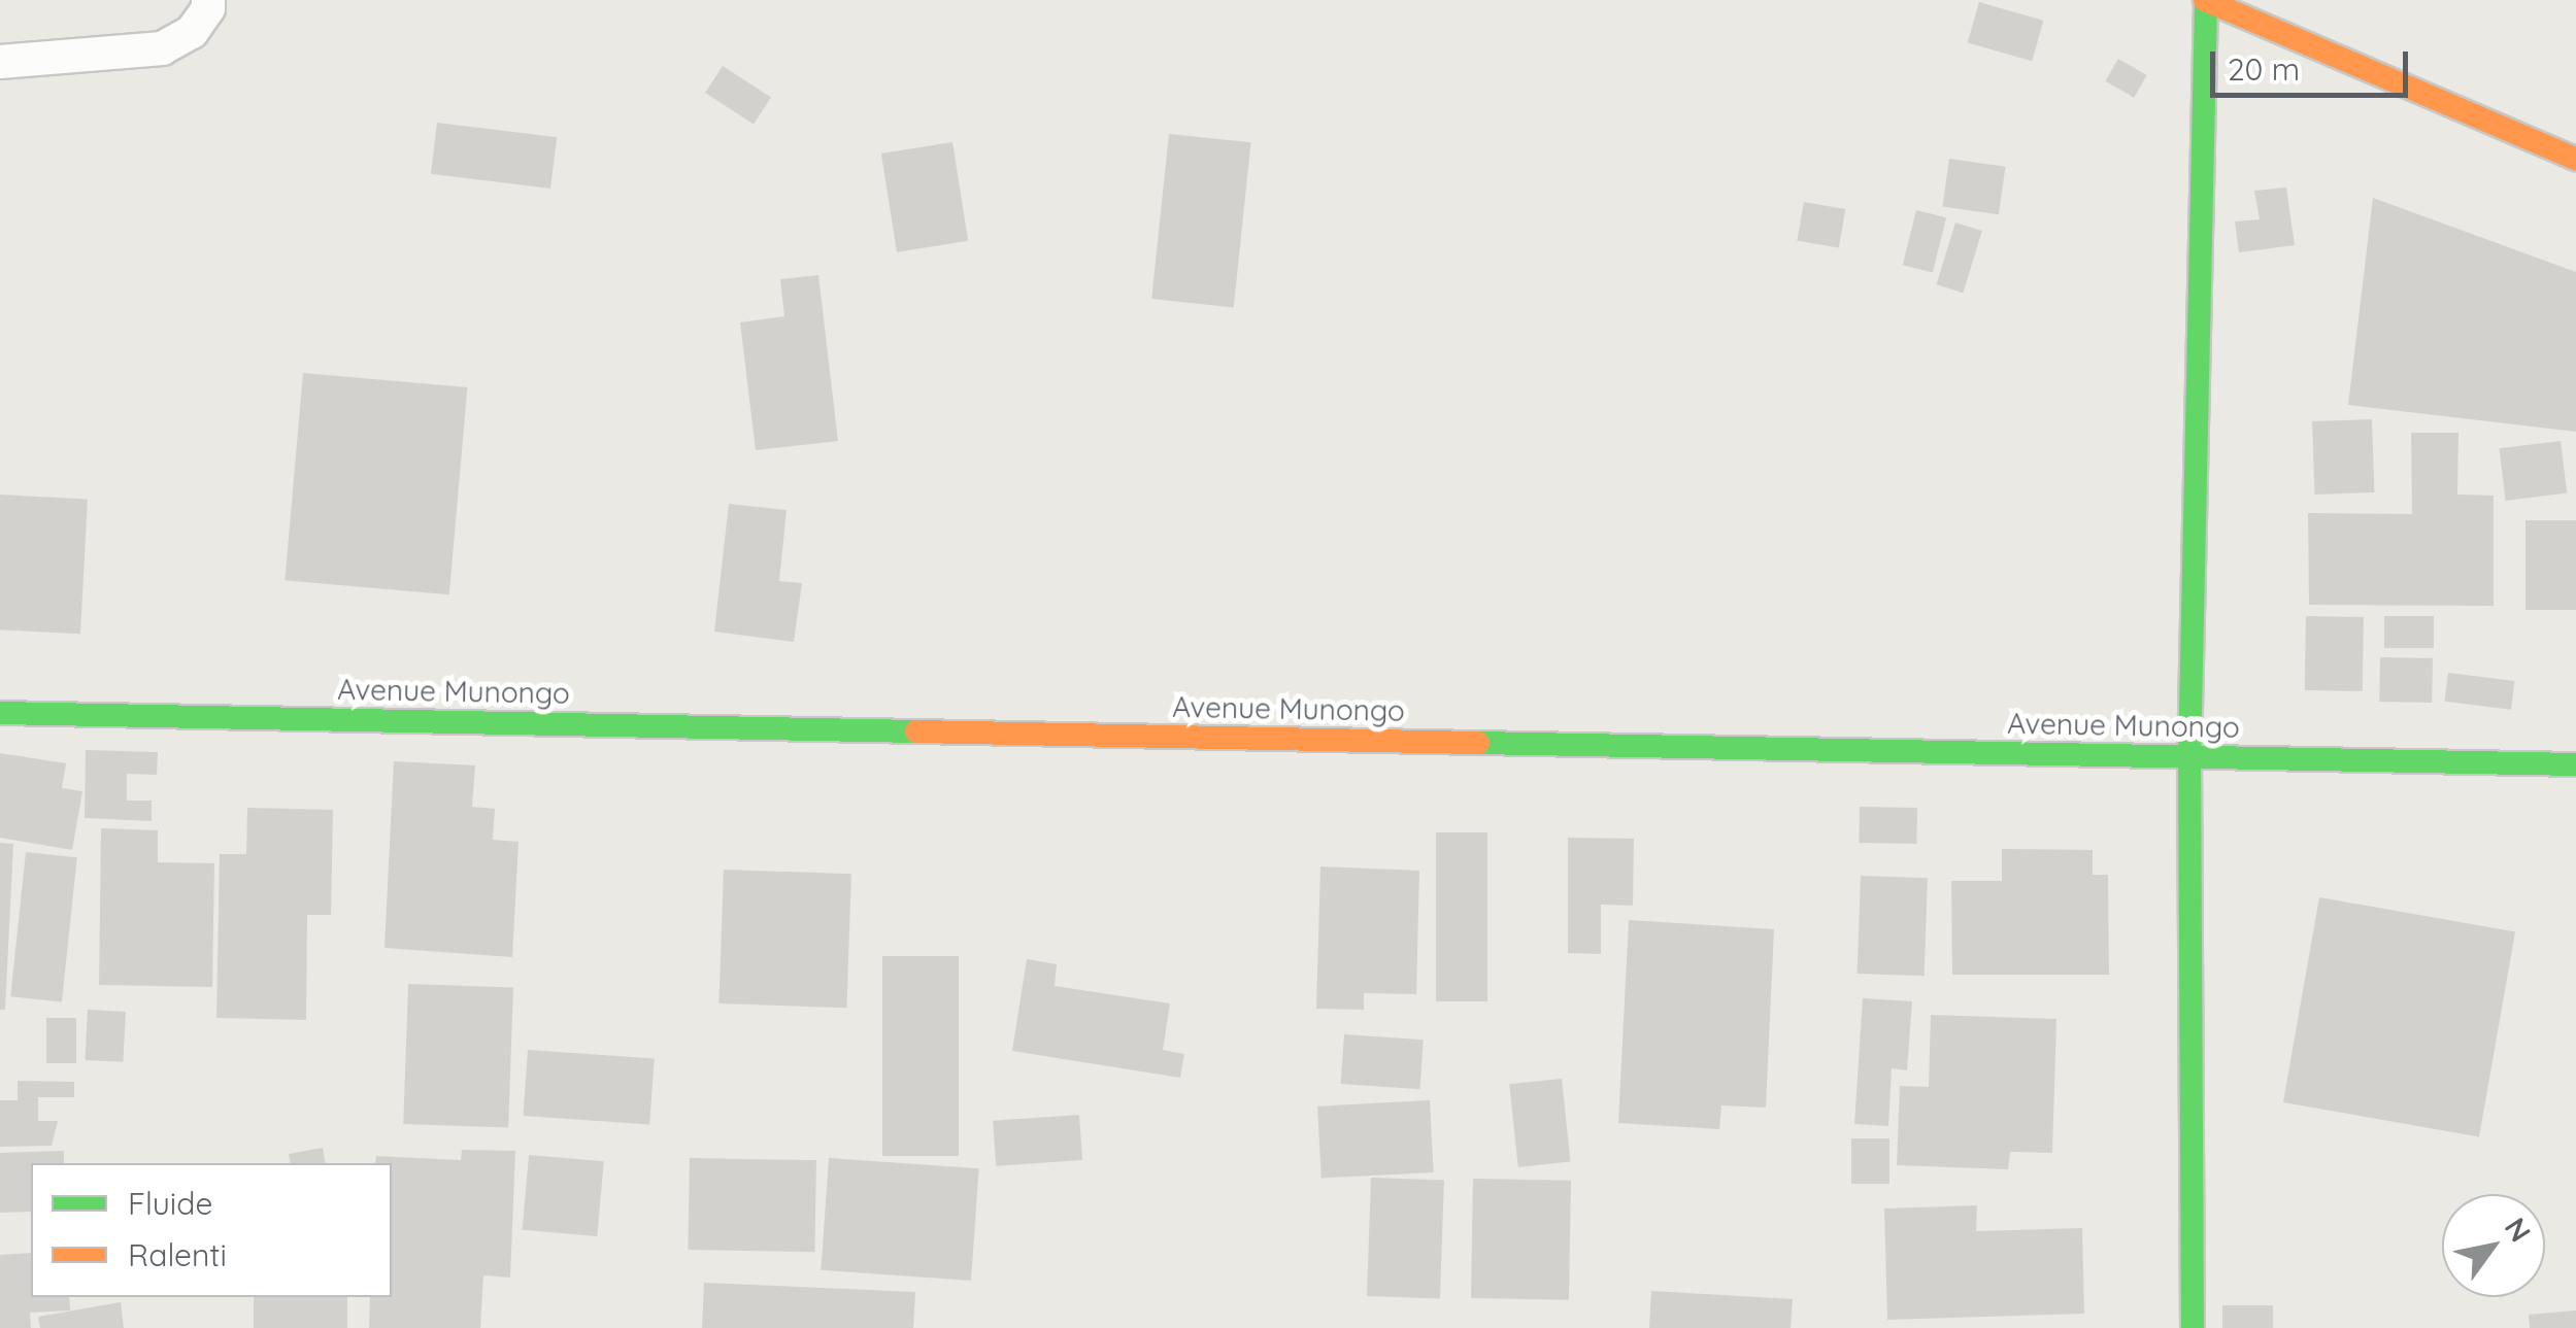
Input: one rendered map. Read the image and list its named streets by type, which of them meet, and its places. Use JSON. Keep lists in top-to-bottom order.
{
  "streets": {
    "main road": ["Avenue Munongo"]
  },
  "legend": ["Fluide", "Ralenti"],
  "scale_bar": "20 m",
  "north": "top right"
}
